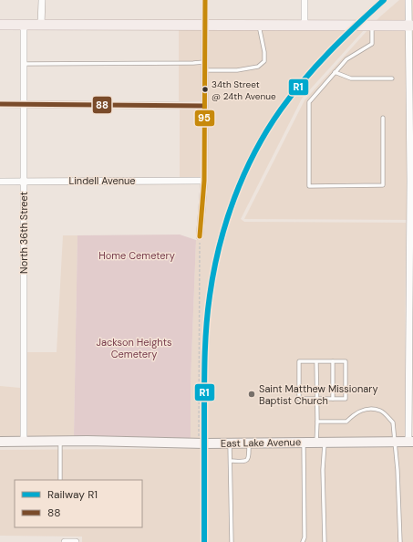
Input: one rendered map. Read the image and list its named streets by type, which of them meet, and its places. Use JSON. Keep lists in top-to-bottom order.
{
  "streets": {
    "street": ["Lindell Avenue", "North 36th Street", "East Lake Avenue"]
  },
  "crossings": [
    ["Lindell Avenue", "North 36th Street"],
    ["North 36th Street", "East Lake Avenue"]
  ],
  "parks": ["Home Cemetery", "Jackson Heights Cemetery"],
  "places": ["34th Street @ 24th Avenue", "Saint Matthew Missionary Baptist Church"],
  "lines": ["rail line R1", "transit line 95", "transit line 88"],
  "legend": ["Railway R1", "88"]
}
